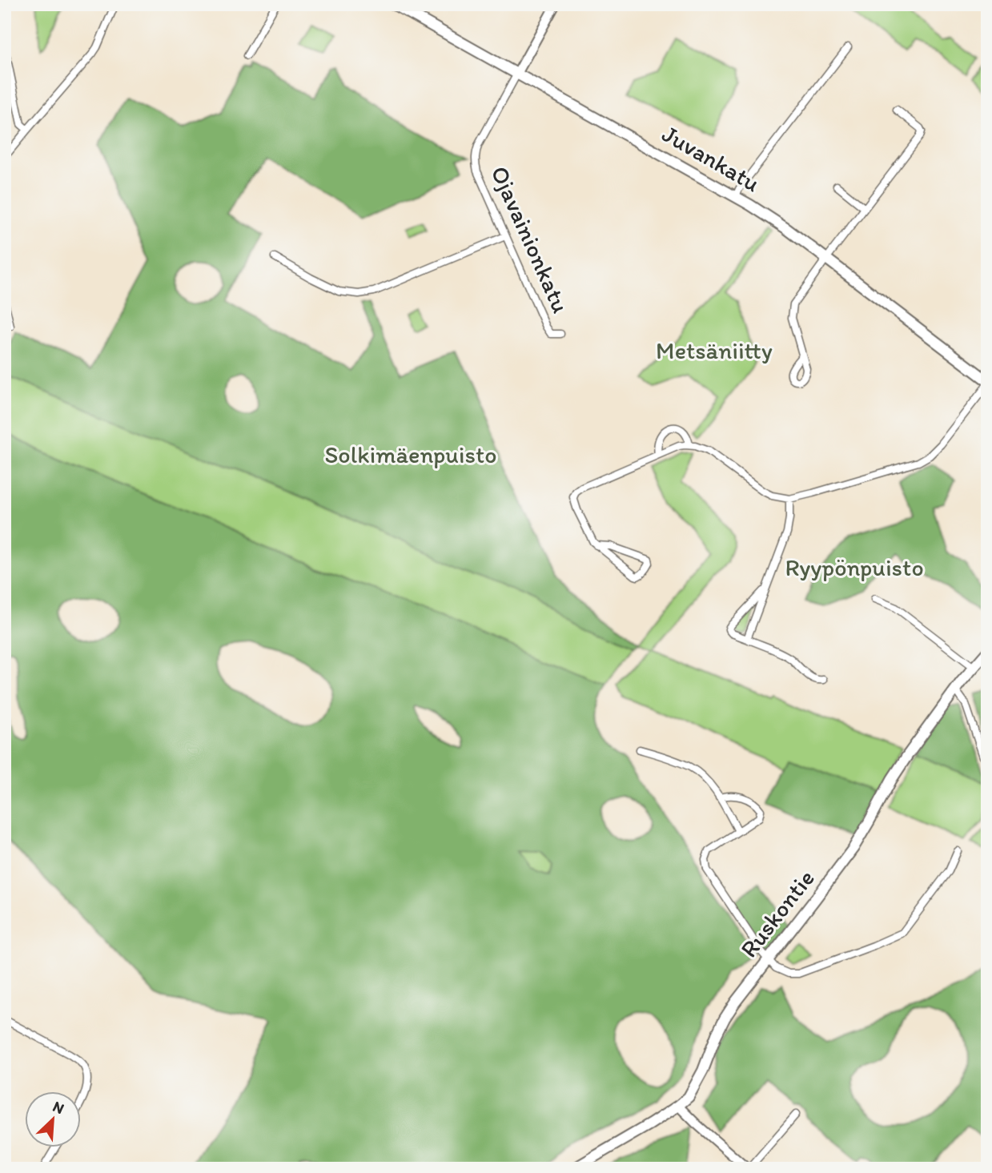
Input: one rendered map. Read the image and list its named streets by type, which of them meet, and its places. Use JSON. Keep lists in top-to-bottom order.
{
  "streets": {
    "main road": ["Juvankatu", "Ruskontie"],
    "street": ["Ojavainionkatu"]
  },
  "crossings": [
    ["Juvankatu", "Ojavainionkatu"]
  ],
  "parks": ["Metsäniitty", "Solkimäenpuisto", "Ryypönpuisto"],
  "north": "top right"
}
